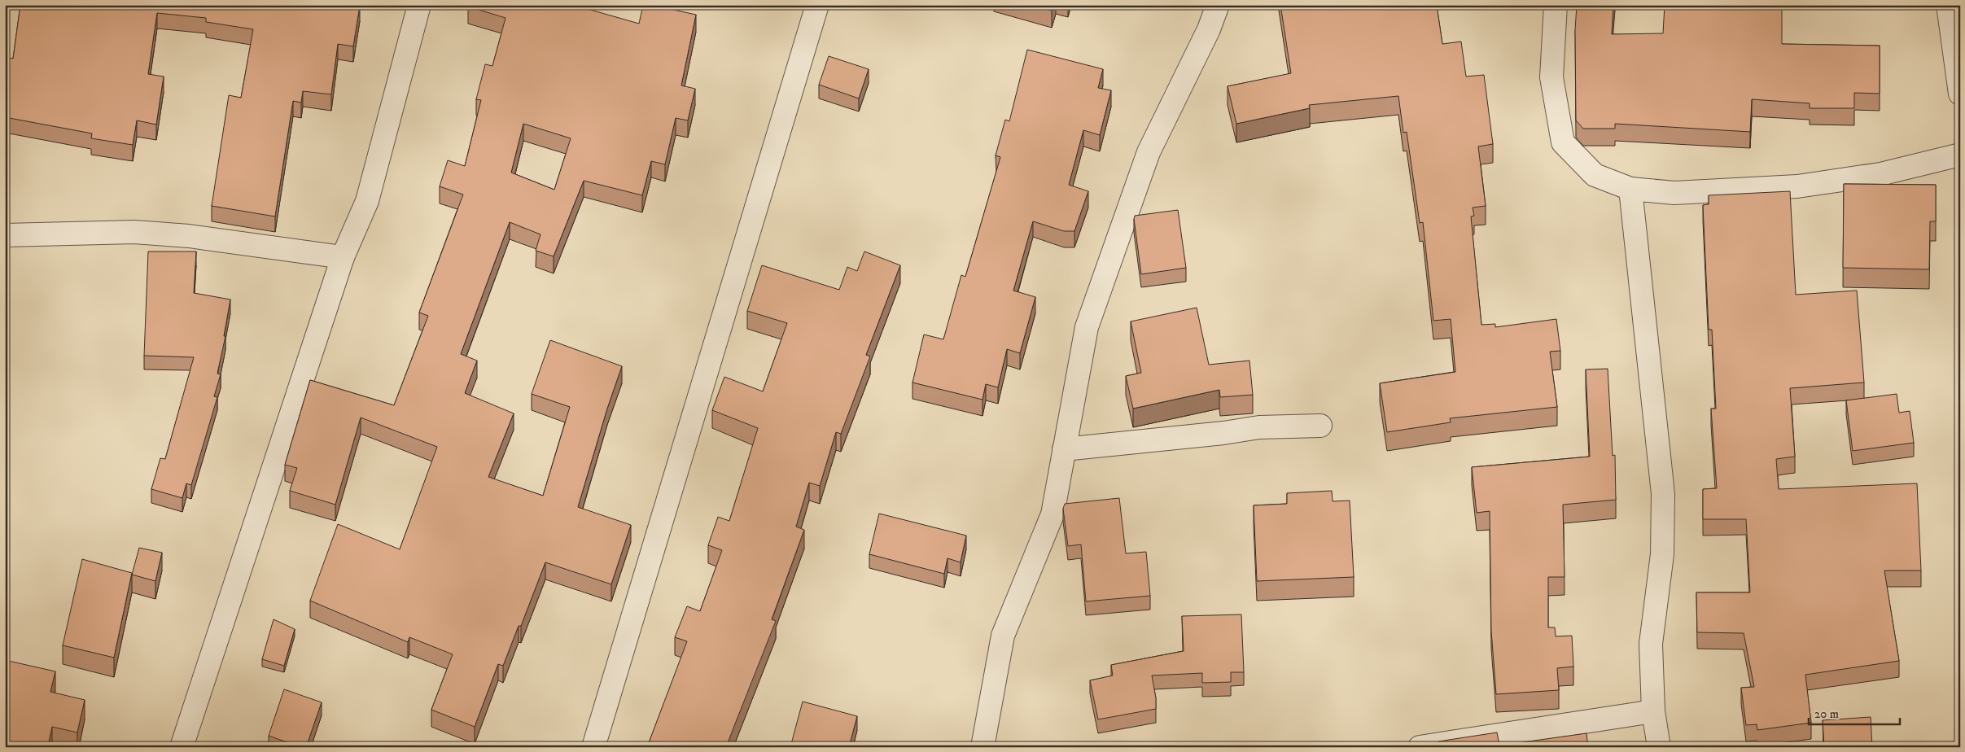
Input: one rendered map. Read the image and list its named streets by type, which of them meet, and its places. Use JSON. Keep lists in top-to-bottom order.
{
  "scale_bar": "20 m"
}
